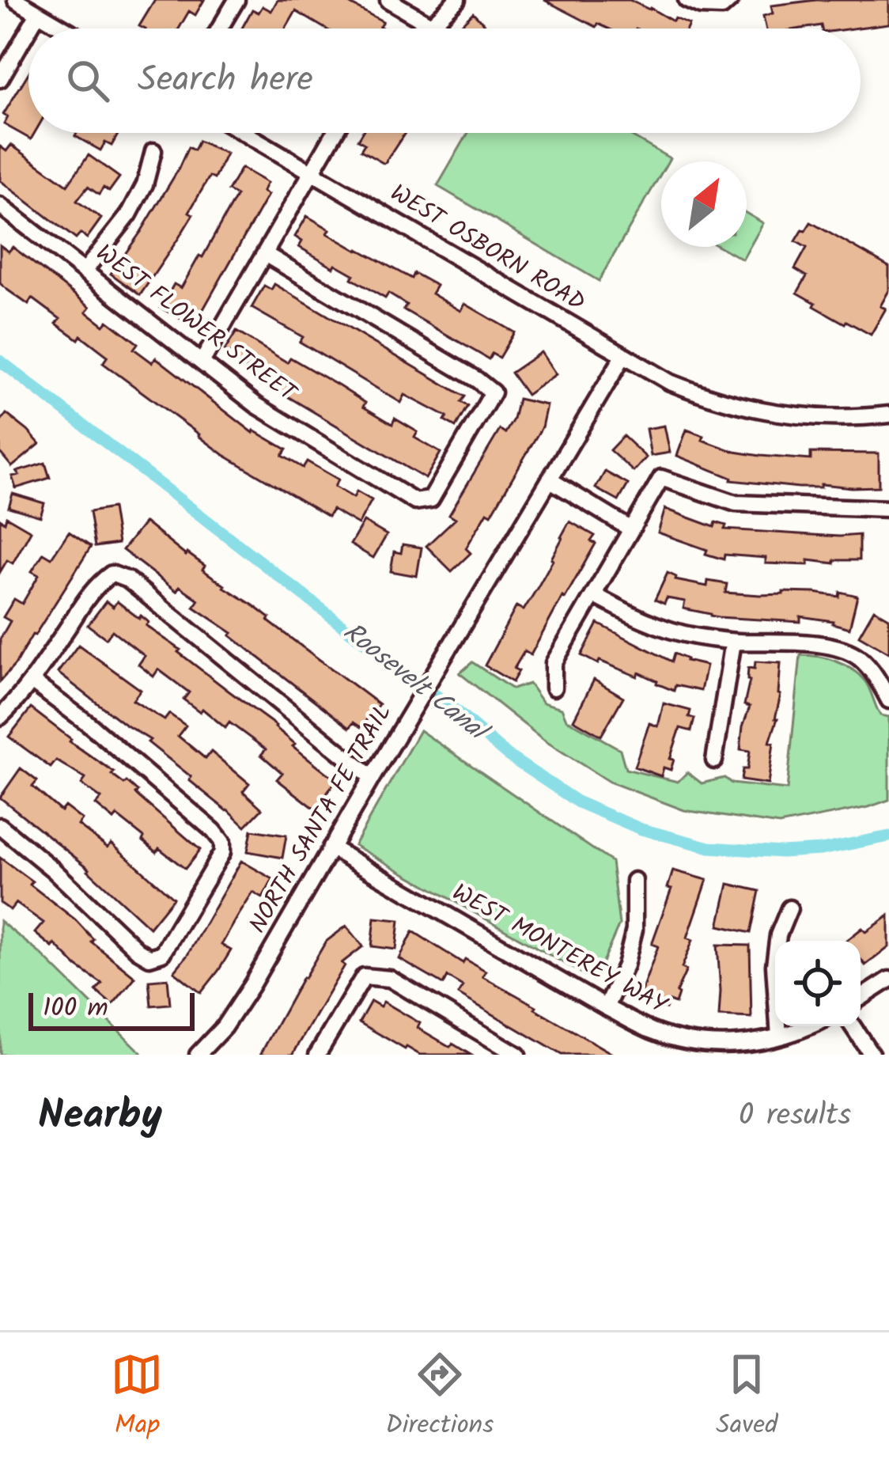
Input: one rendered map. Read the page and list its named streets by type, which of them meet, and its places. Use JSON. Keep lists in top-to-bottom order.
{
  "streets": {
    "street": [
      "WEST OSBORN ROAD",
      "WEST FLOWER STREET",
      "NORTH SANTA FE TRAIL",
      "WEST MONTEREY WAY"
    ]
  },
  "crossings": [
    ["WEST OSBORN ROAD", "NORTH SANTA FE TRAIL"],
    ["NORTH SANTA FE TRAIL", "WEST MONTEREY WAY"]
  ],
  "water": ["Roosevelt Canal"],
  "scale_bar": "100 m",
  "north": "top right",
  "page": {
    "search": "Search here",
    "scale": "100 m",
    "heading": ["Nearby", "0 results"],
    "nav": ["Map", "Directions", "Saved"]
  }
}
